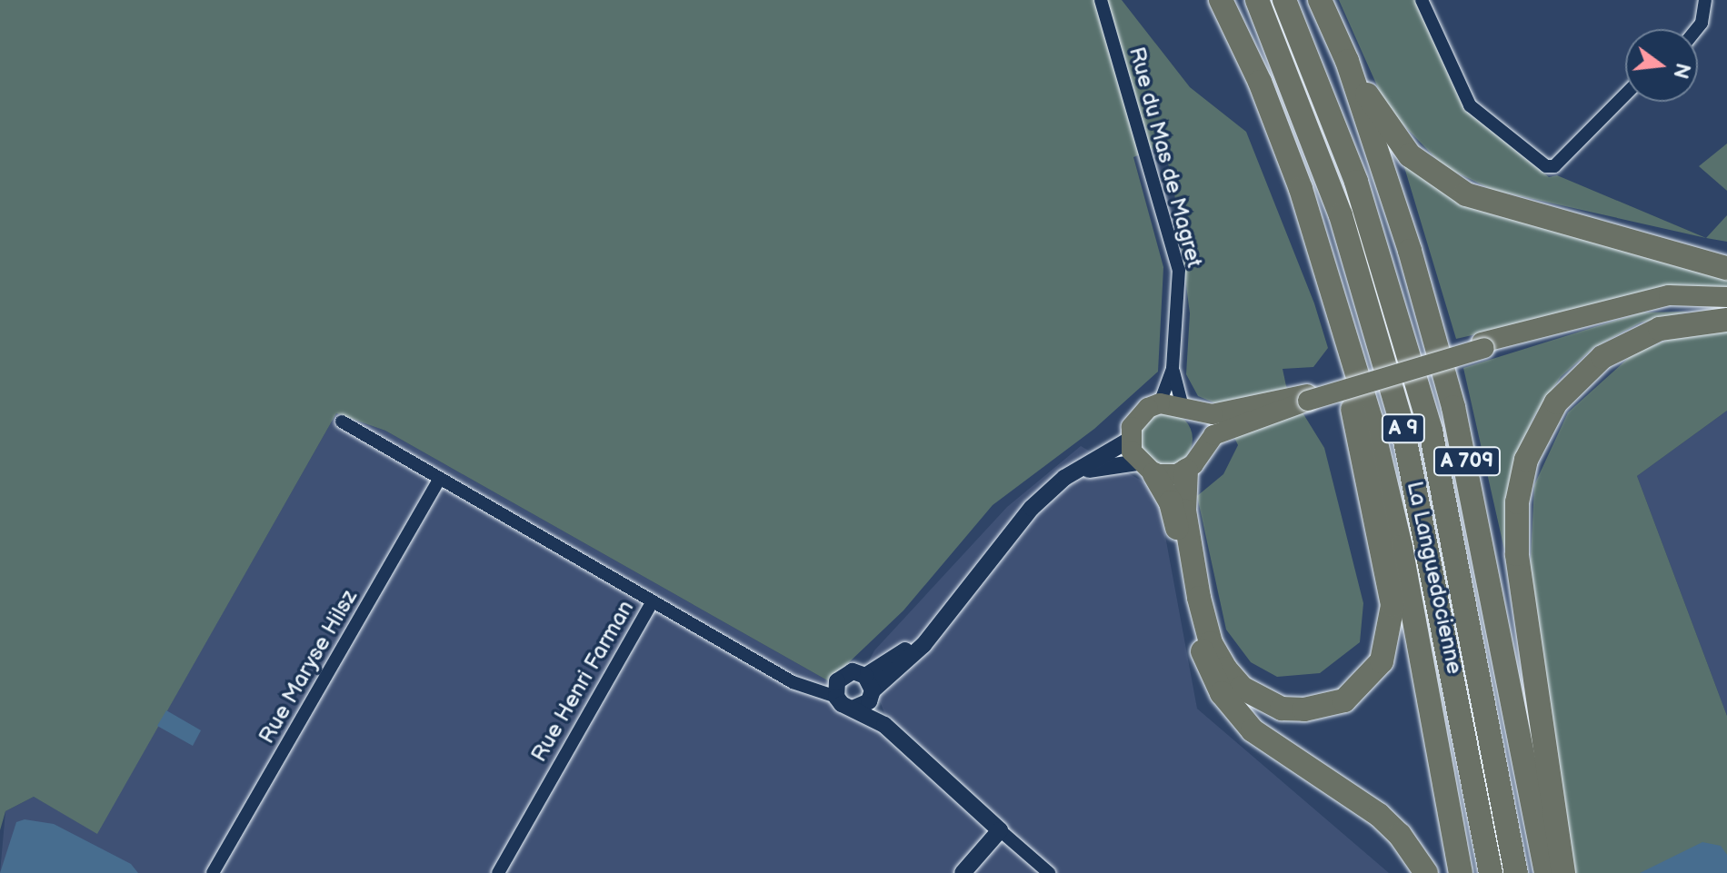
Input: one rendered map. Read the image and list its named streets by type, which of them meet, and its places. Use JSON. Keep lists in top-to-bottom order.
{
  "streets": {
    "highway": ["A 9", "A 709", "La Languedocienne"],
    "street": ["Rue du Mas de Magret", "Rue Maryse Hilsz", "Rue Henri Farman"]
  },
  "north": "right"
}
